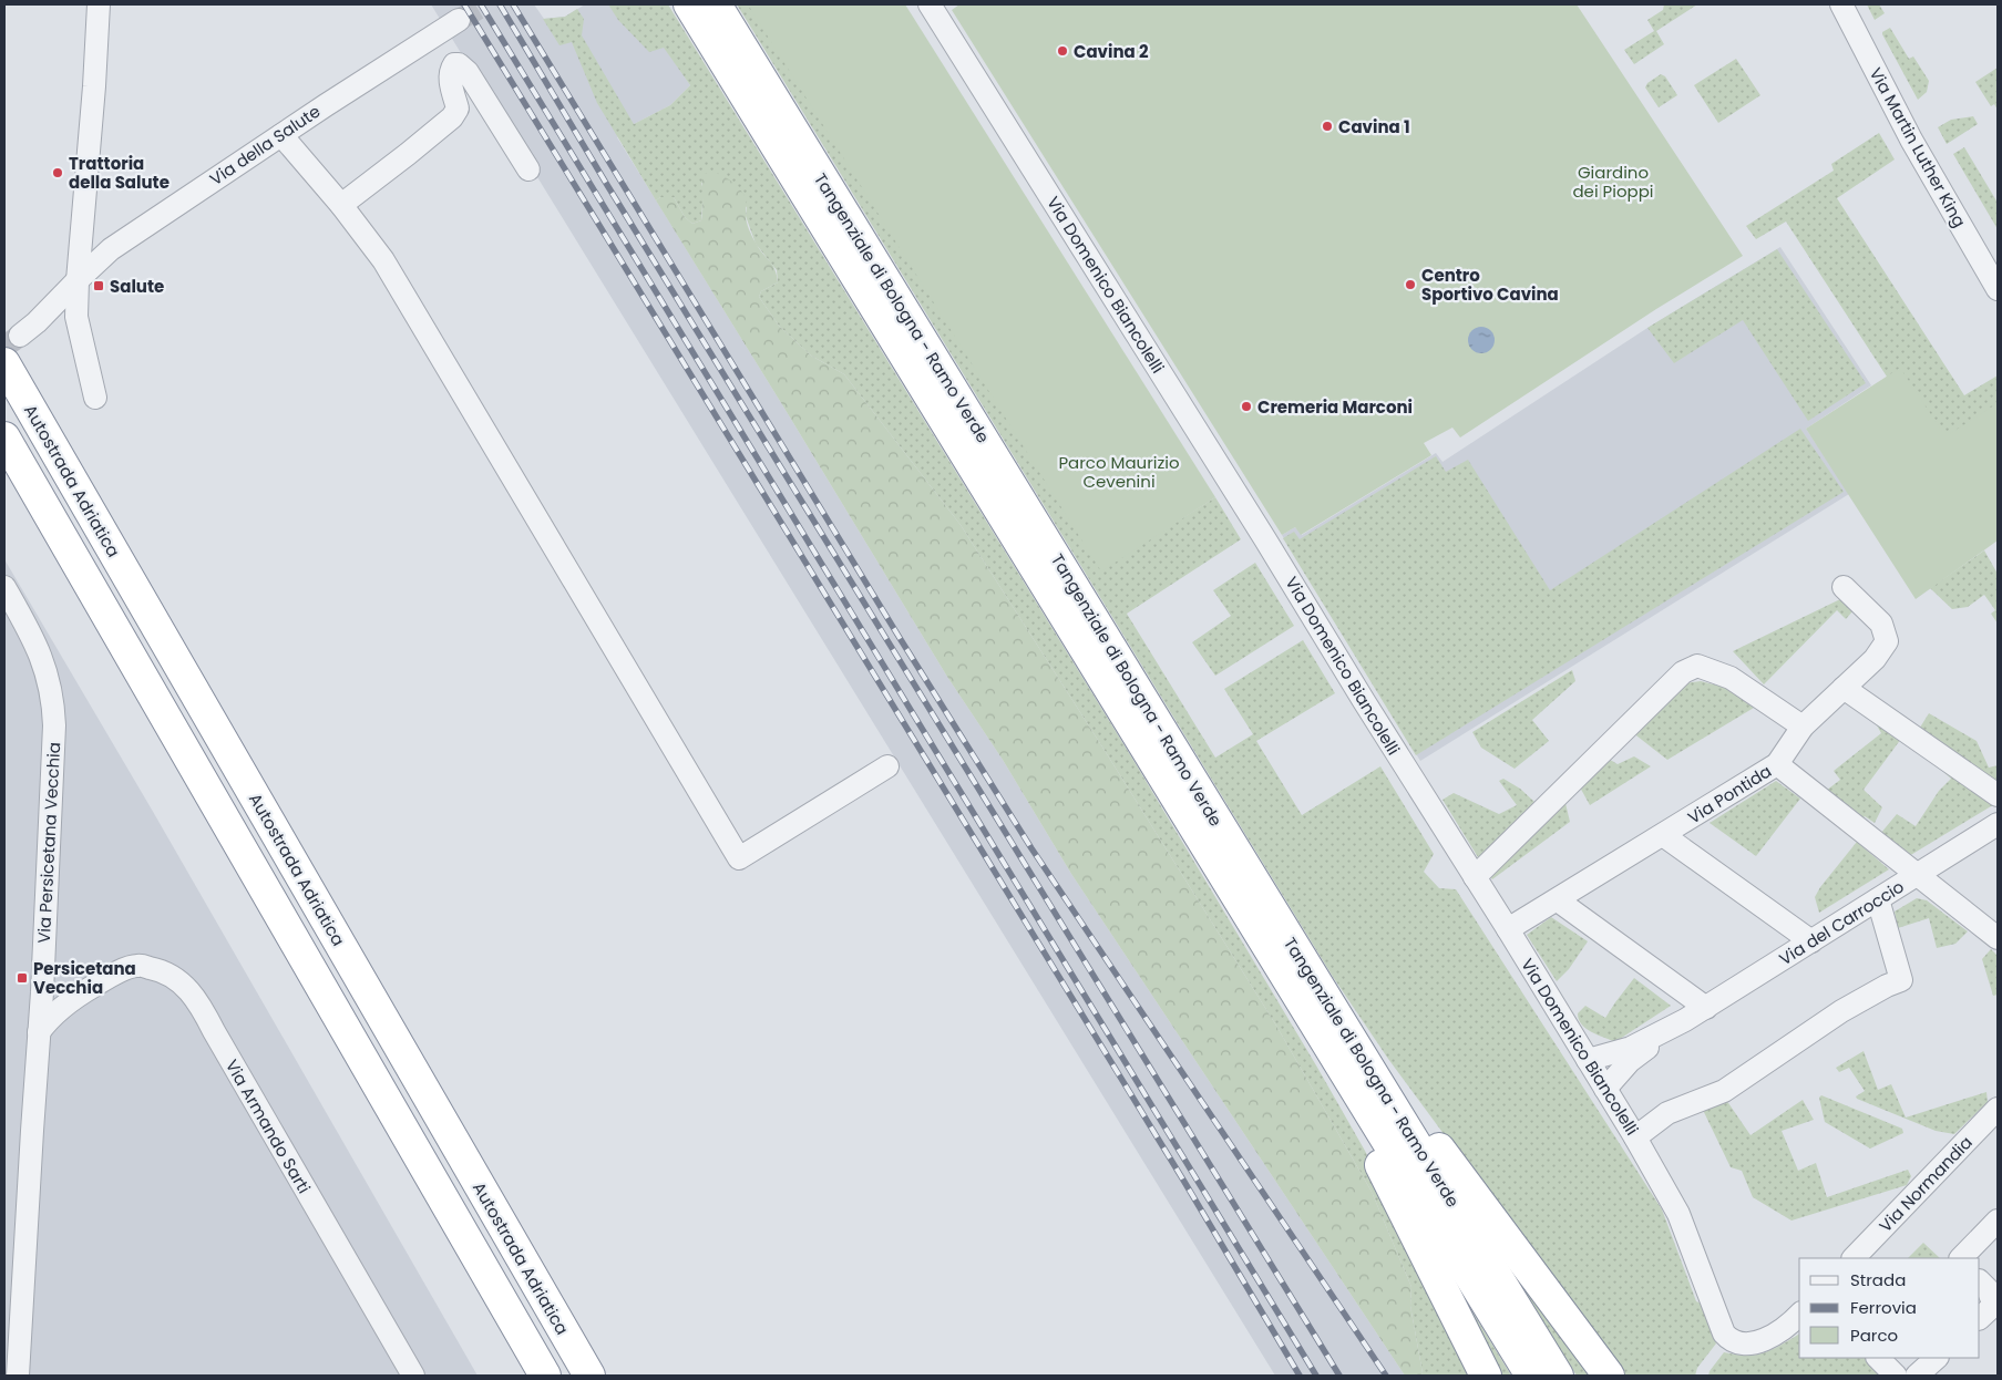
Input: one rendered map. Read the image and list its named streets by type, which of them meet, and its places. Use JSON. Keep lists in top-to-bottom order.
{
  "streets": {
    "highway": ["Tangenziale di Bologna - Ramo Verde", "Autostrada Adriatica"],
    "street": [
      "Via della Salute",
      "Via Martin Luther King",
      "Via Domenico Biancolelli",
      "Via Pontida",
      "Via Persicetana Vecchia",
      "Via del Carroccio",
      "Via Armando Sarti",
      "Via Normandia"
    ]
  },
  "crossings": [
    ["Via Domenico Biancolelli", "Via Pontida"],
    ["Via Domenico Biancolelli", "Via del Carroccio"],
    ["Via Persicetana Vecchia", "Via Armando Sarti"]
  ],
  "parks": ["Giardino dei Pioppi", "Parco Maurizio Cevenini"],
  "places": {
    "other": [
      "Cavina 2",
      "Cavina 1",
      "Trattoria della Salute",
      "Centro Sportivo Cavina",
      "Cremeria Marconi"
    ],
    "transit": ["Salute", "Persicetana Vecchia"]
  },
  "legend": ["Strada", "Ferrovia", "Parco"]
}
